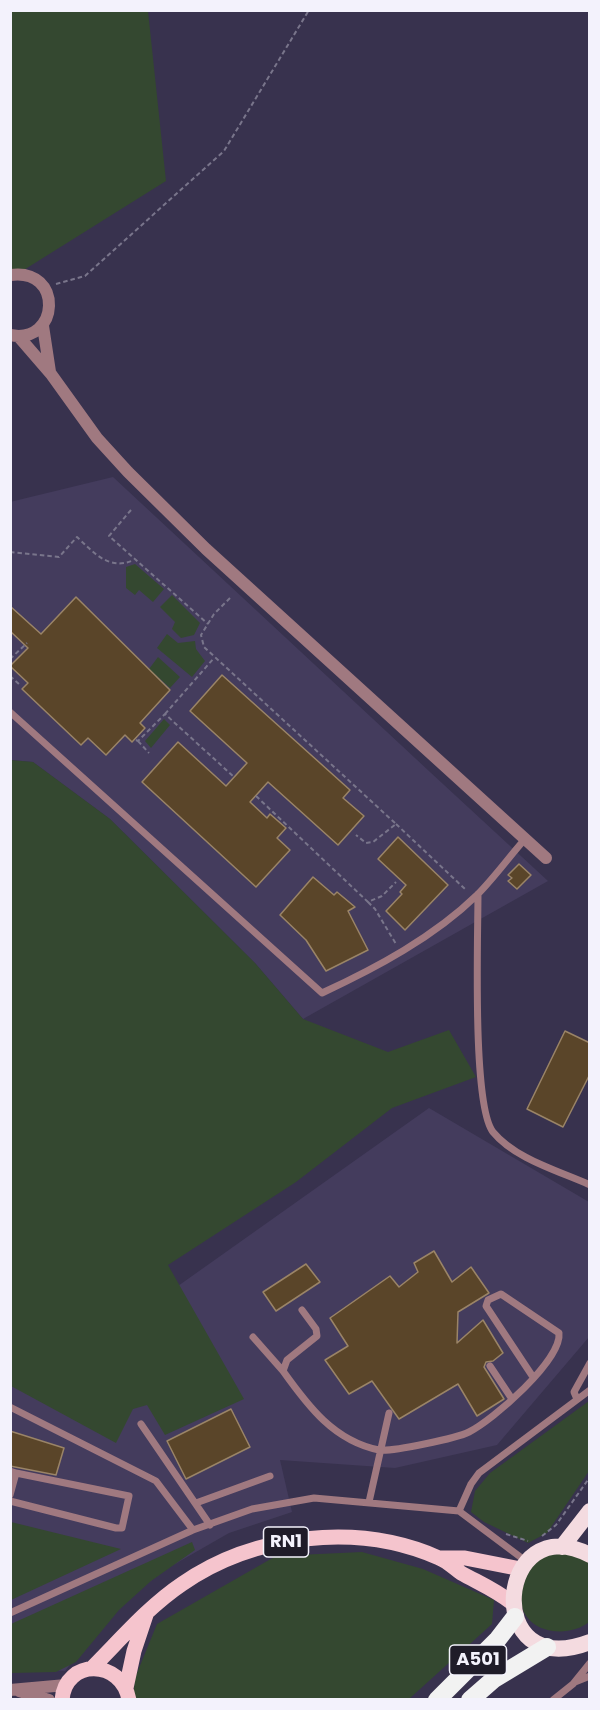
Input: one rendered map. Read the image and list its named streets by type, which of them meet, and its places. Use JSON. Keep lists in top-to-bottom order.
{
  "streets": {
    "highway": ["RN1", "A501"]
  },
  "crossings": [
    ["RN1", "A501"]
  ]
}
